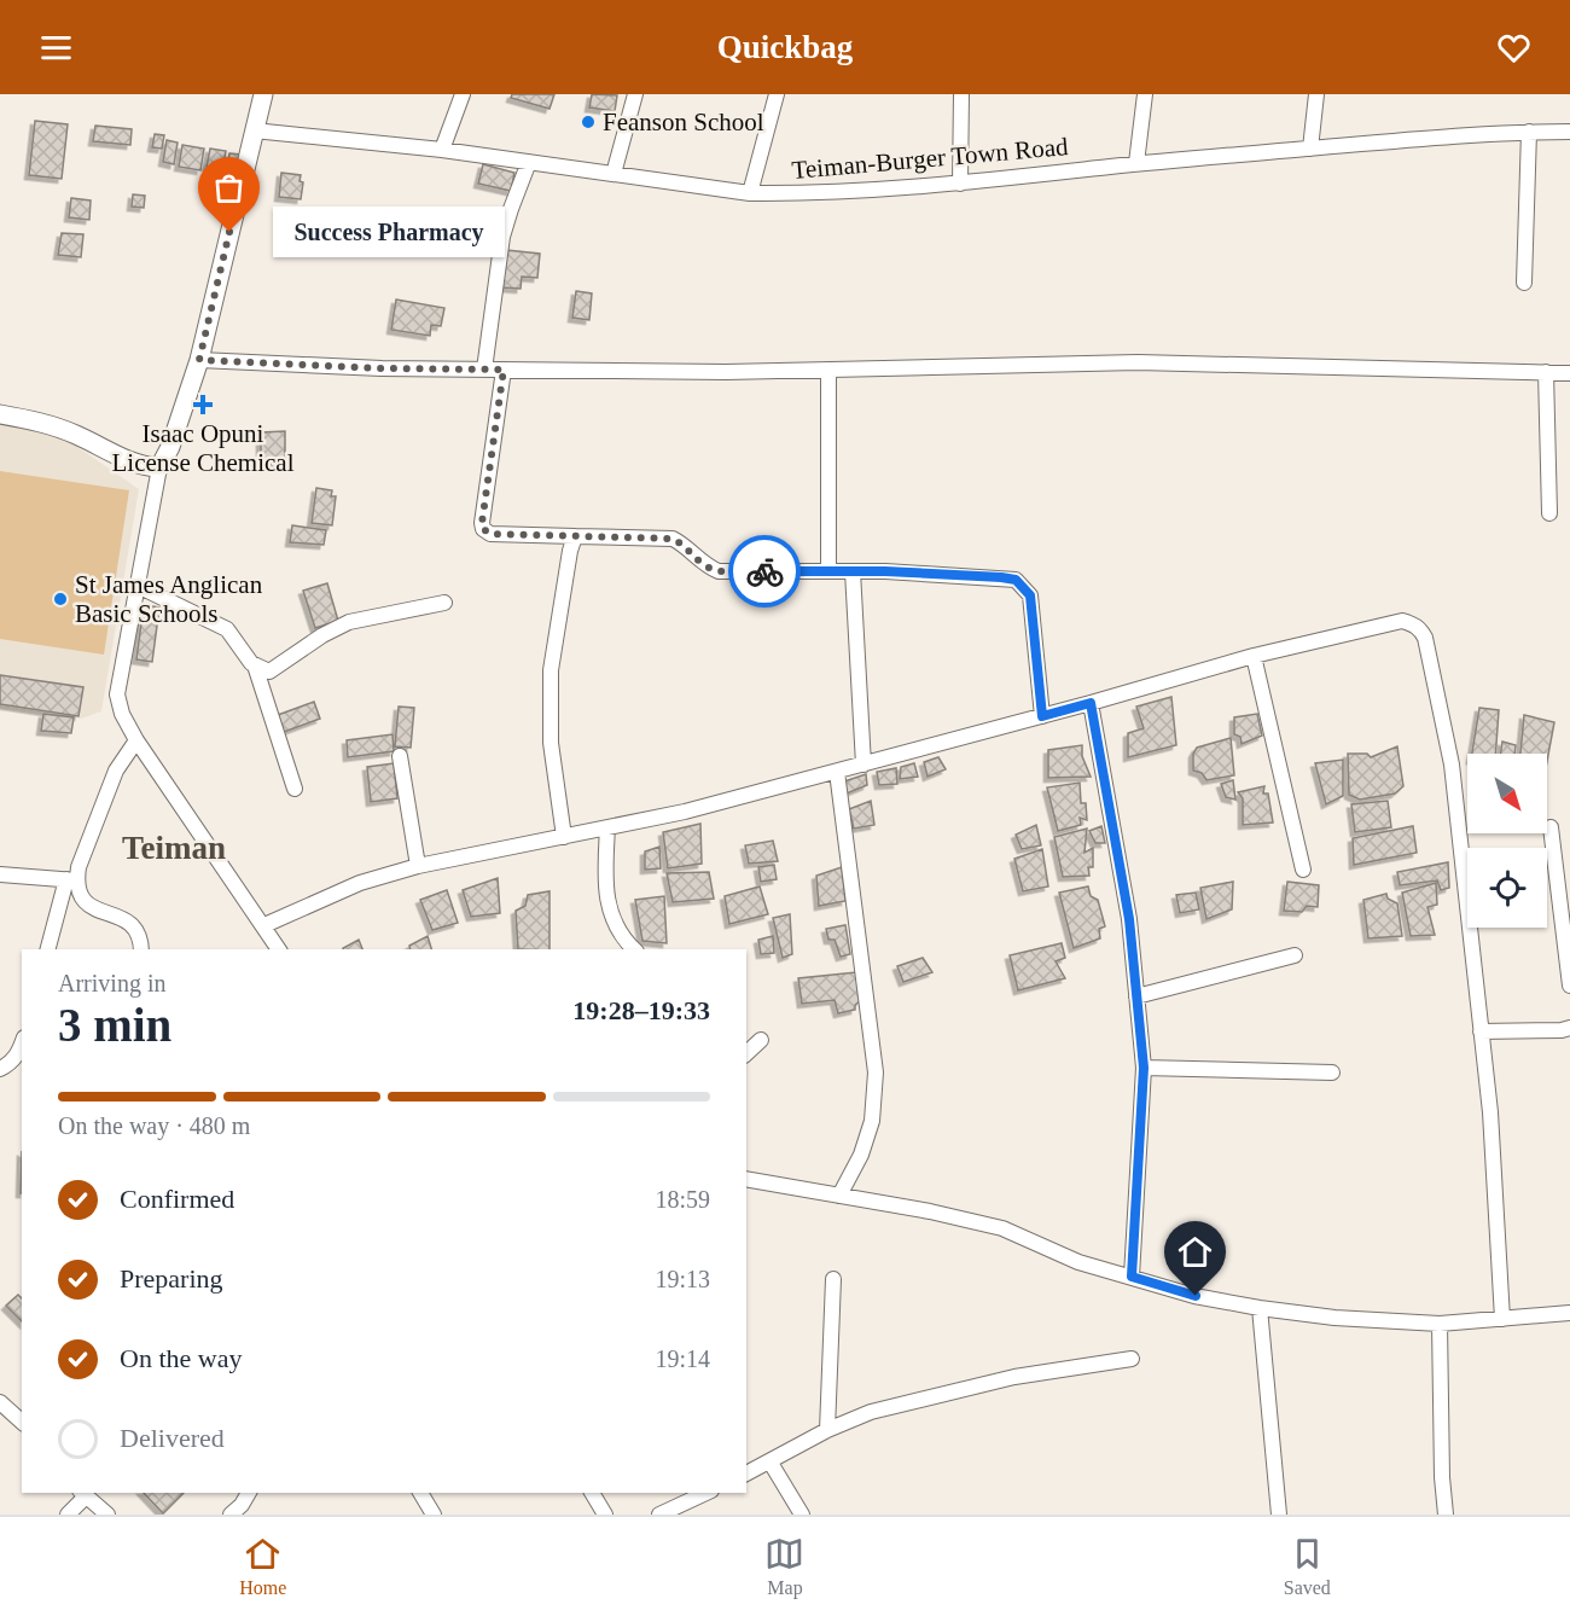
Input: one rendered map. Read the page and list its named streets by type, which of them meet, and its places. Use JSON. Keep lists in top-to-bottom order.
{
  "streets": {
    "street": ["Teiman-Burger Town Road"]
  },
  "districts": ["Teiman"],
  "places": {
    "other": ["Feanson School", "Success Pharmacy", "St James Anglican Basic Schools"],
    "health": ["Isaac Opuni License Chemical"]
  },
  "north": "bottom right",
  "page": {
    "header": "Quickbag",
    "bubble": "Success Pharmacy",
    "heading": ["3 min", "Arriving in", "19:28–19:33"],
    "bar": "On the way · 480 m",
    "list": [
      ["Confirmed", "18:59"],
      ["Preparing", "19:13"],
      ["On the way", "19:14"],
      "Delivered"
    ],
    "tabs": ["Home", "Map", "Saved"]
  }
}
